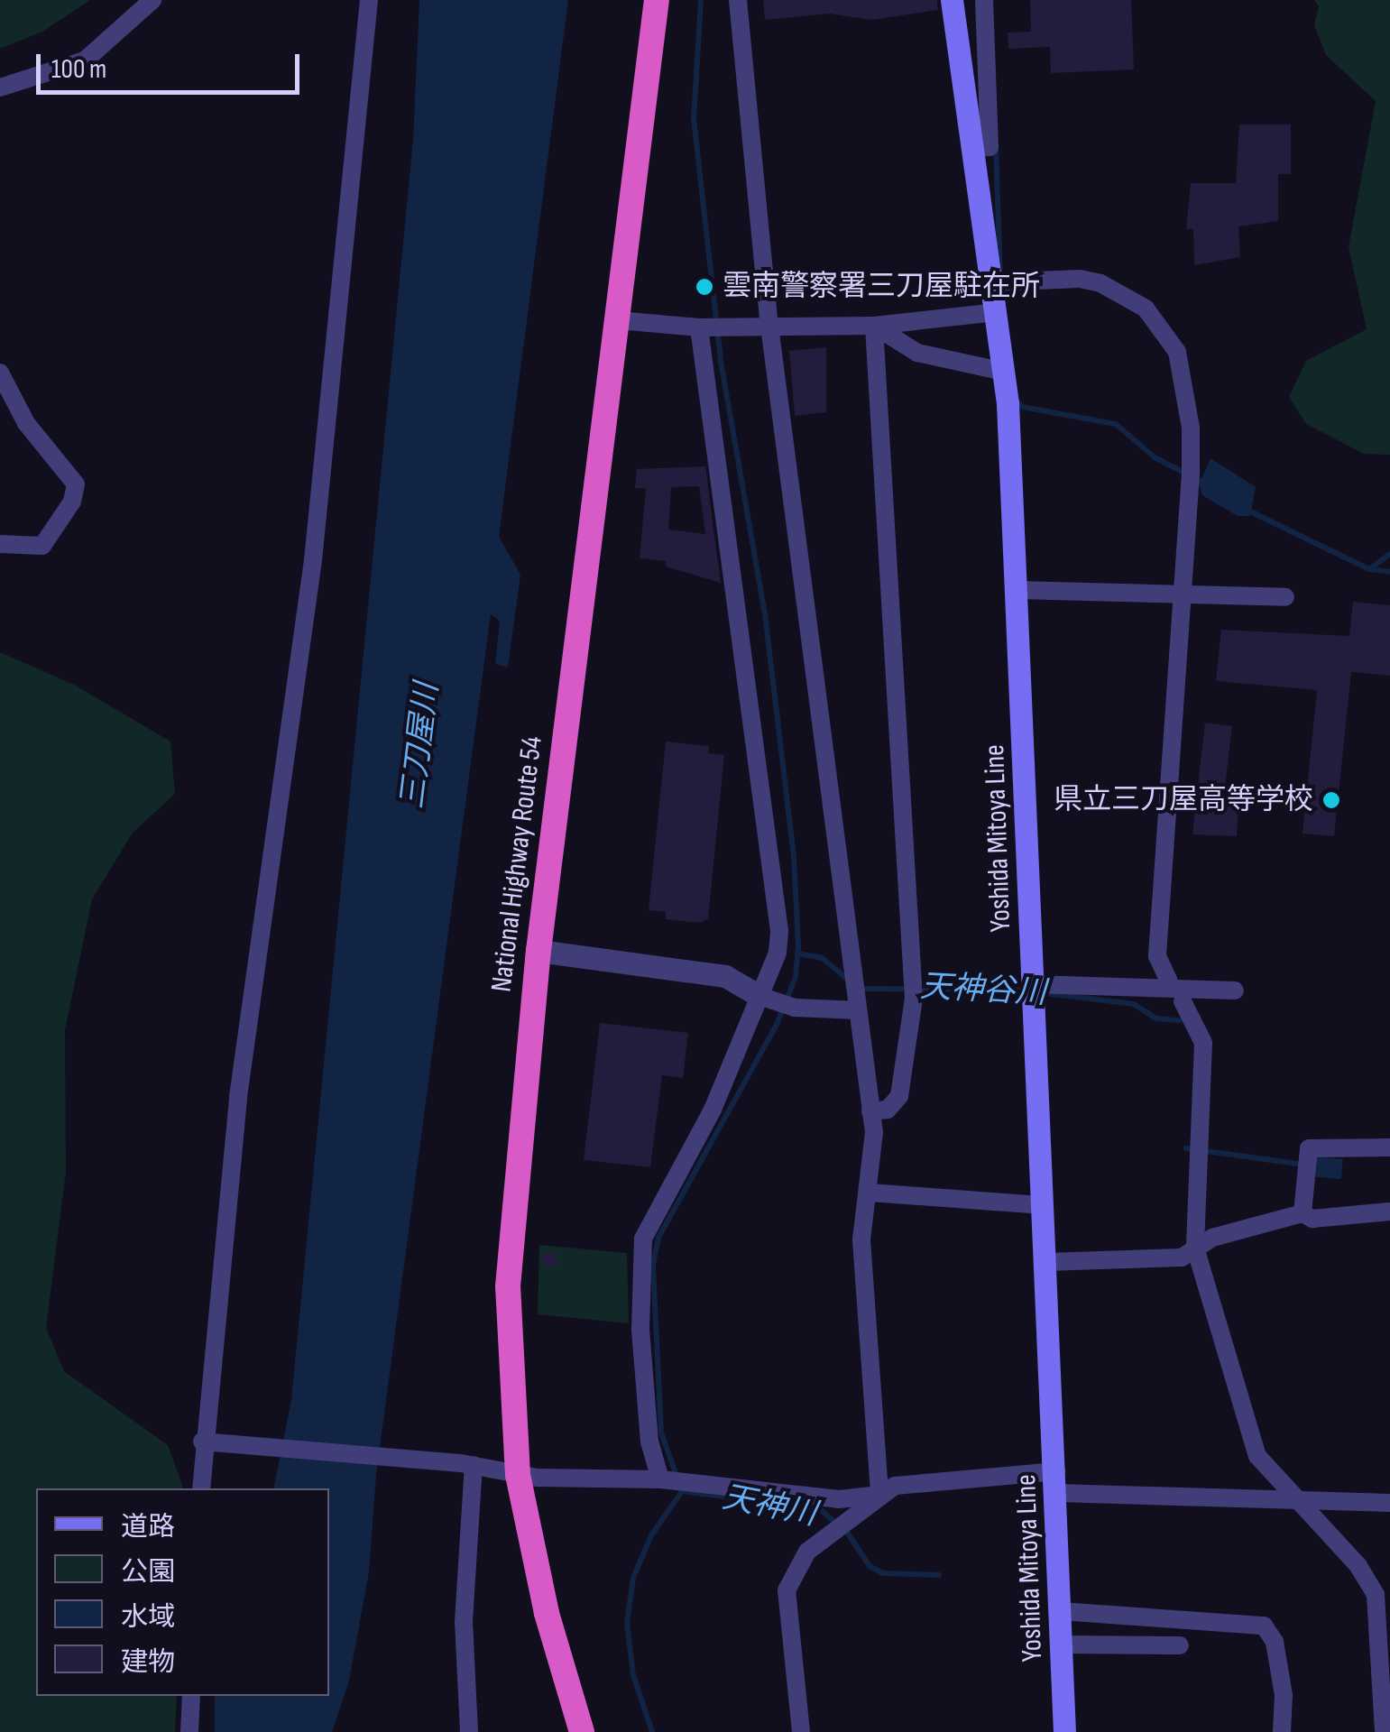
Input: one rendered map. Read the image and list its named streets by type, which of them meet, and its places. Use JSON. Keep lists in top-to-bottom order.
{
  "streets": {
    "highway": ["National Highway Route 54"],
    "main road": ["Yoshida Mitoya Line"]
  },
  "water": ["三刀屋川", "天神谷川", "天神川"],
  "places": ["雲南警察署三刀屋駐在所", "県立三刀屋高等学校"],
  "legend": [
    "道路",
    "公園",
    "水域",
    "建物"
  ],
  "scale_bar": "100 m"
}
